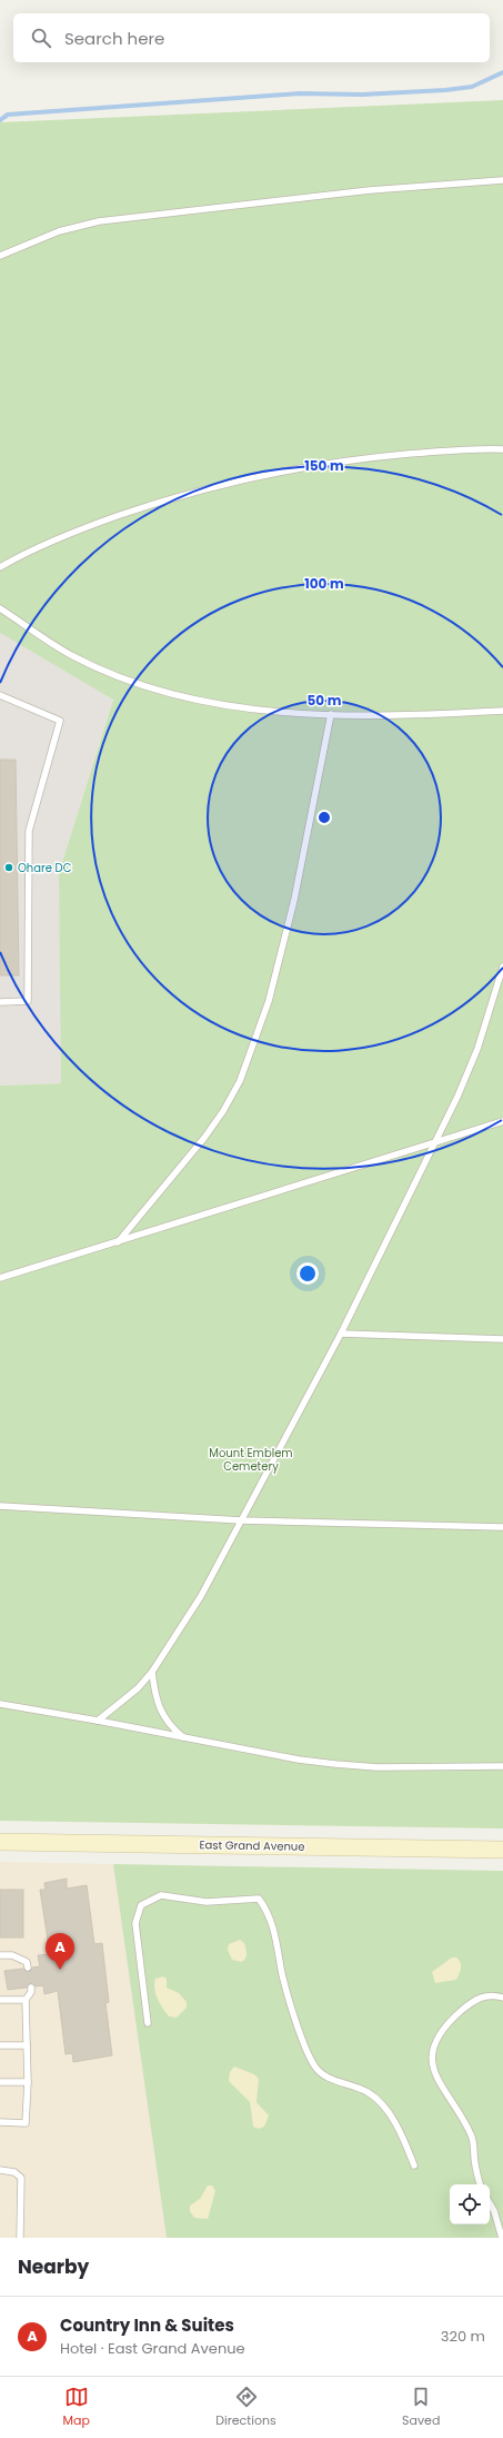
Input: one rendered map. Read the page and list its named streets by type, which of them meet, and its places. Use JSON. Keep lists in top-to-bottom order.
{
  "streets": {
    "main road": ["East Grand Avenue"]
  },
  "parks": ["Mount Emblem Cemetery"],
  "places": ["Ohare DC"],
  "page": {
    "search": "Search here",
    "pins": "A",
    "heading": "Nearby",
    "list": [
      {
        "mark": "A",
        "name": "Country Inn & Suites",
        "note": "Hotel · East Grand Avenue",
        "value": "320 m"
      }
    ],
    "nav": ["Map", "Directions", "Saved"]
  },
  "rings": ["150 m", "100 m", "50 m"]
}
